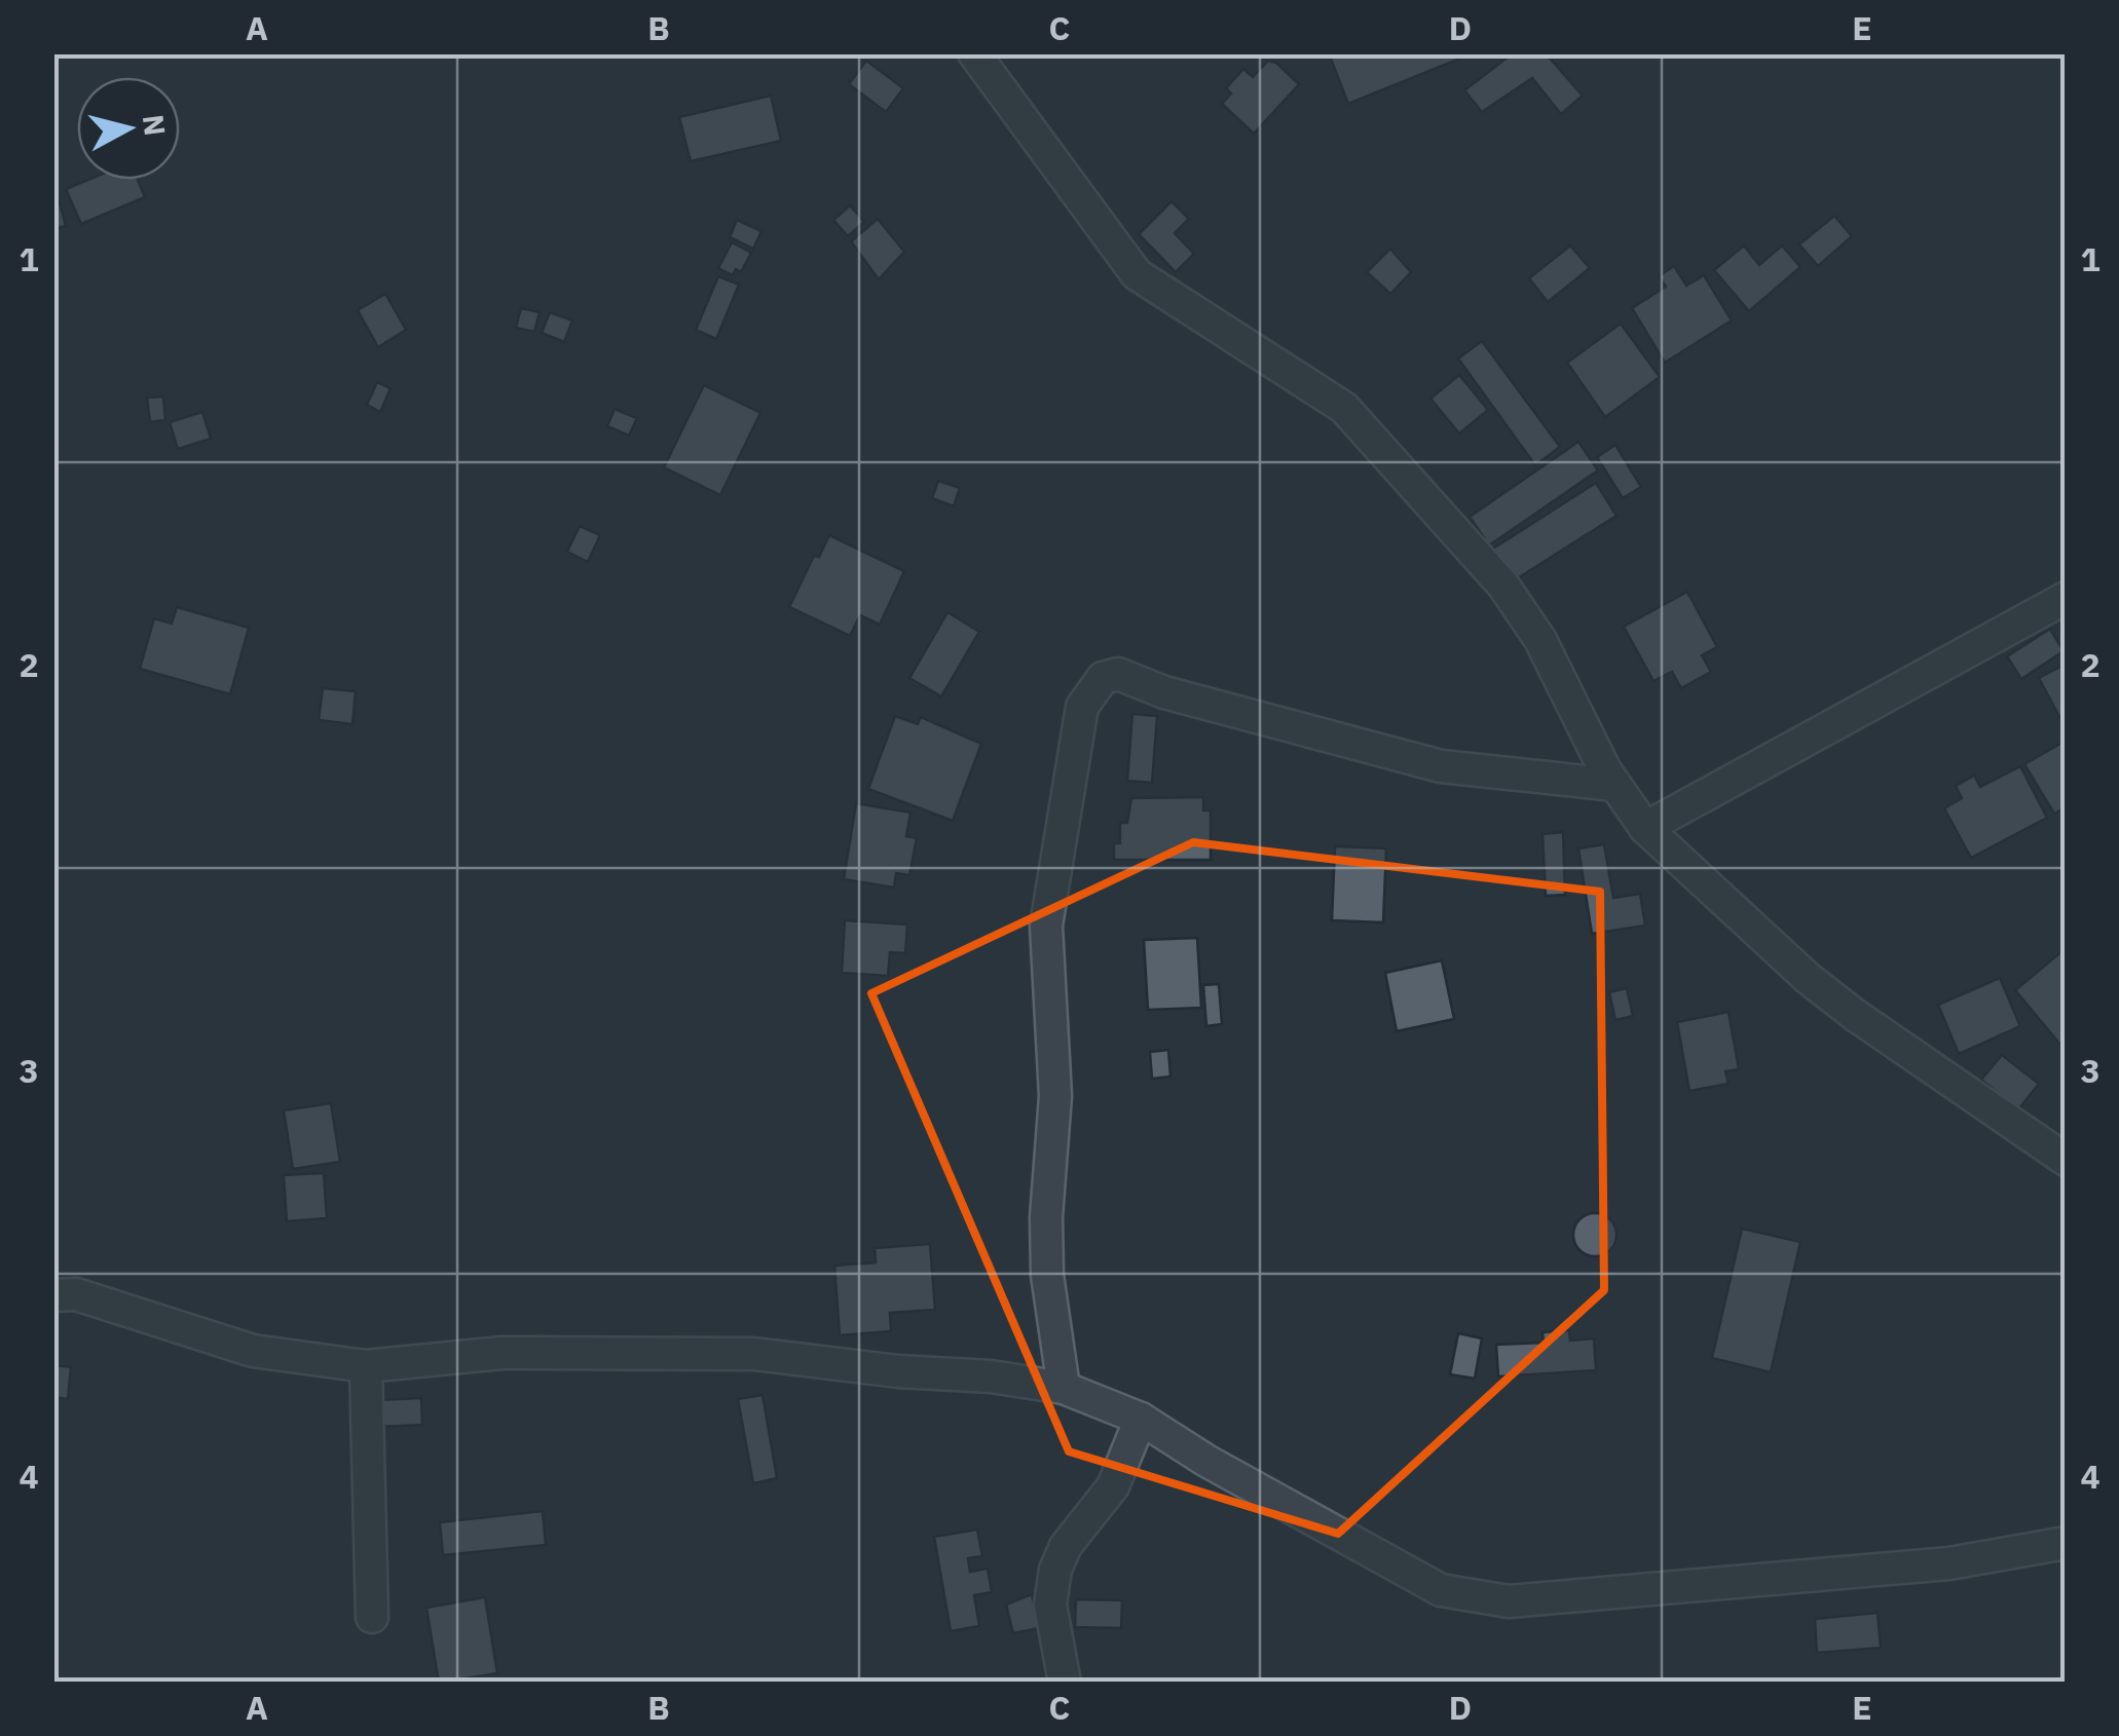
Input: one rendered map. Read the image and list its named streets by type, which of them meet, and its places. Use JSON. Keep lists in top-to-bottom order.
{
  "north": "right",
  "grid": {
    "columns": [
      "A",
      "B",
      "C",
      "D",
      "E"
    ],
    "rows": [
      "1",
      "2",
      "3",
      "4"
    ]
  }
}
